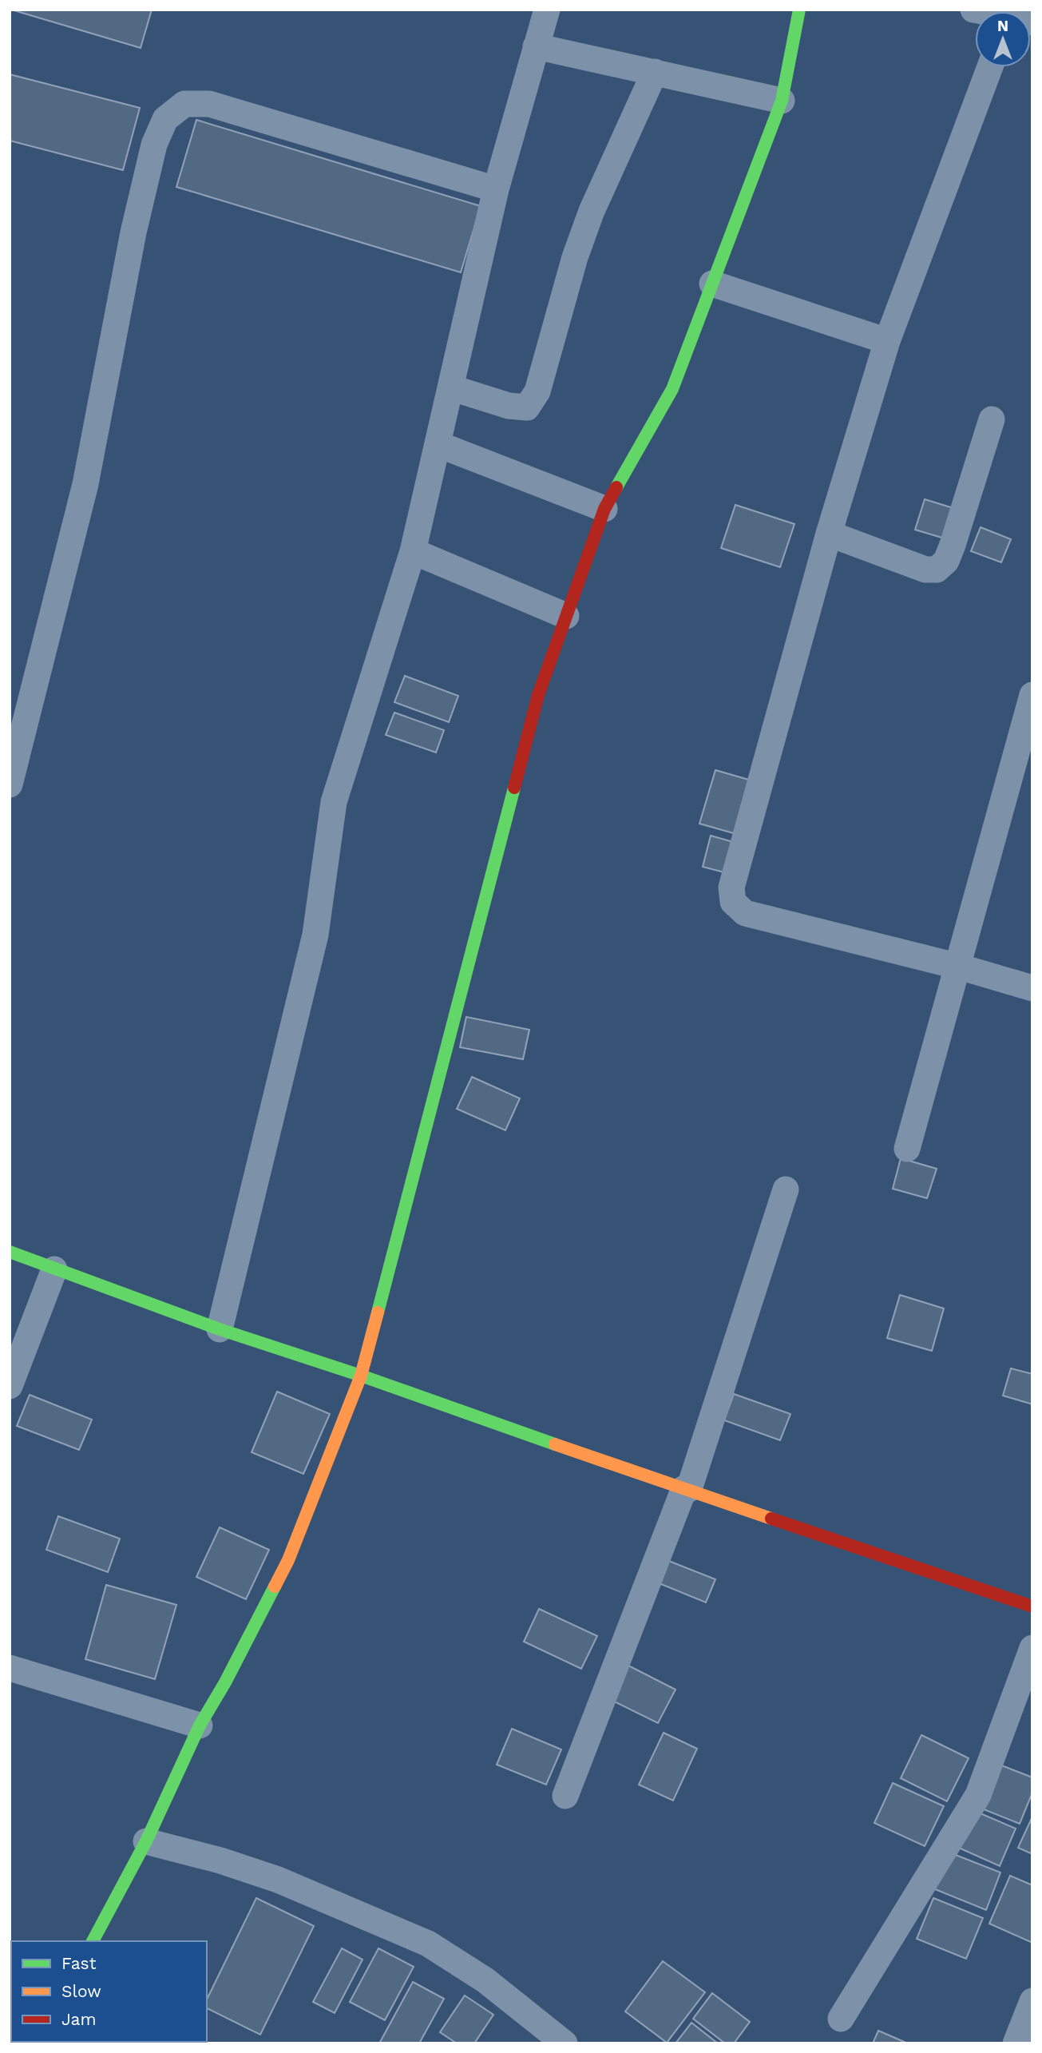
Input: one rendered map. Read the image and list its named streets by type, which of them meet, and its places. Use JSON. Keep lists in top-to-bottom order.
{
  "legend": ["Fast", "Slow", "Jam"],
  "north": "top"
}
